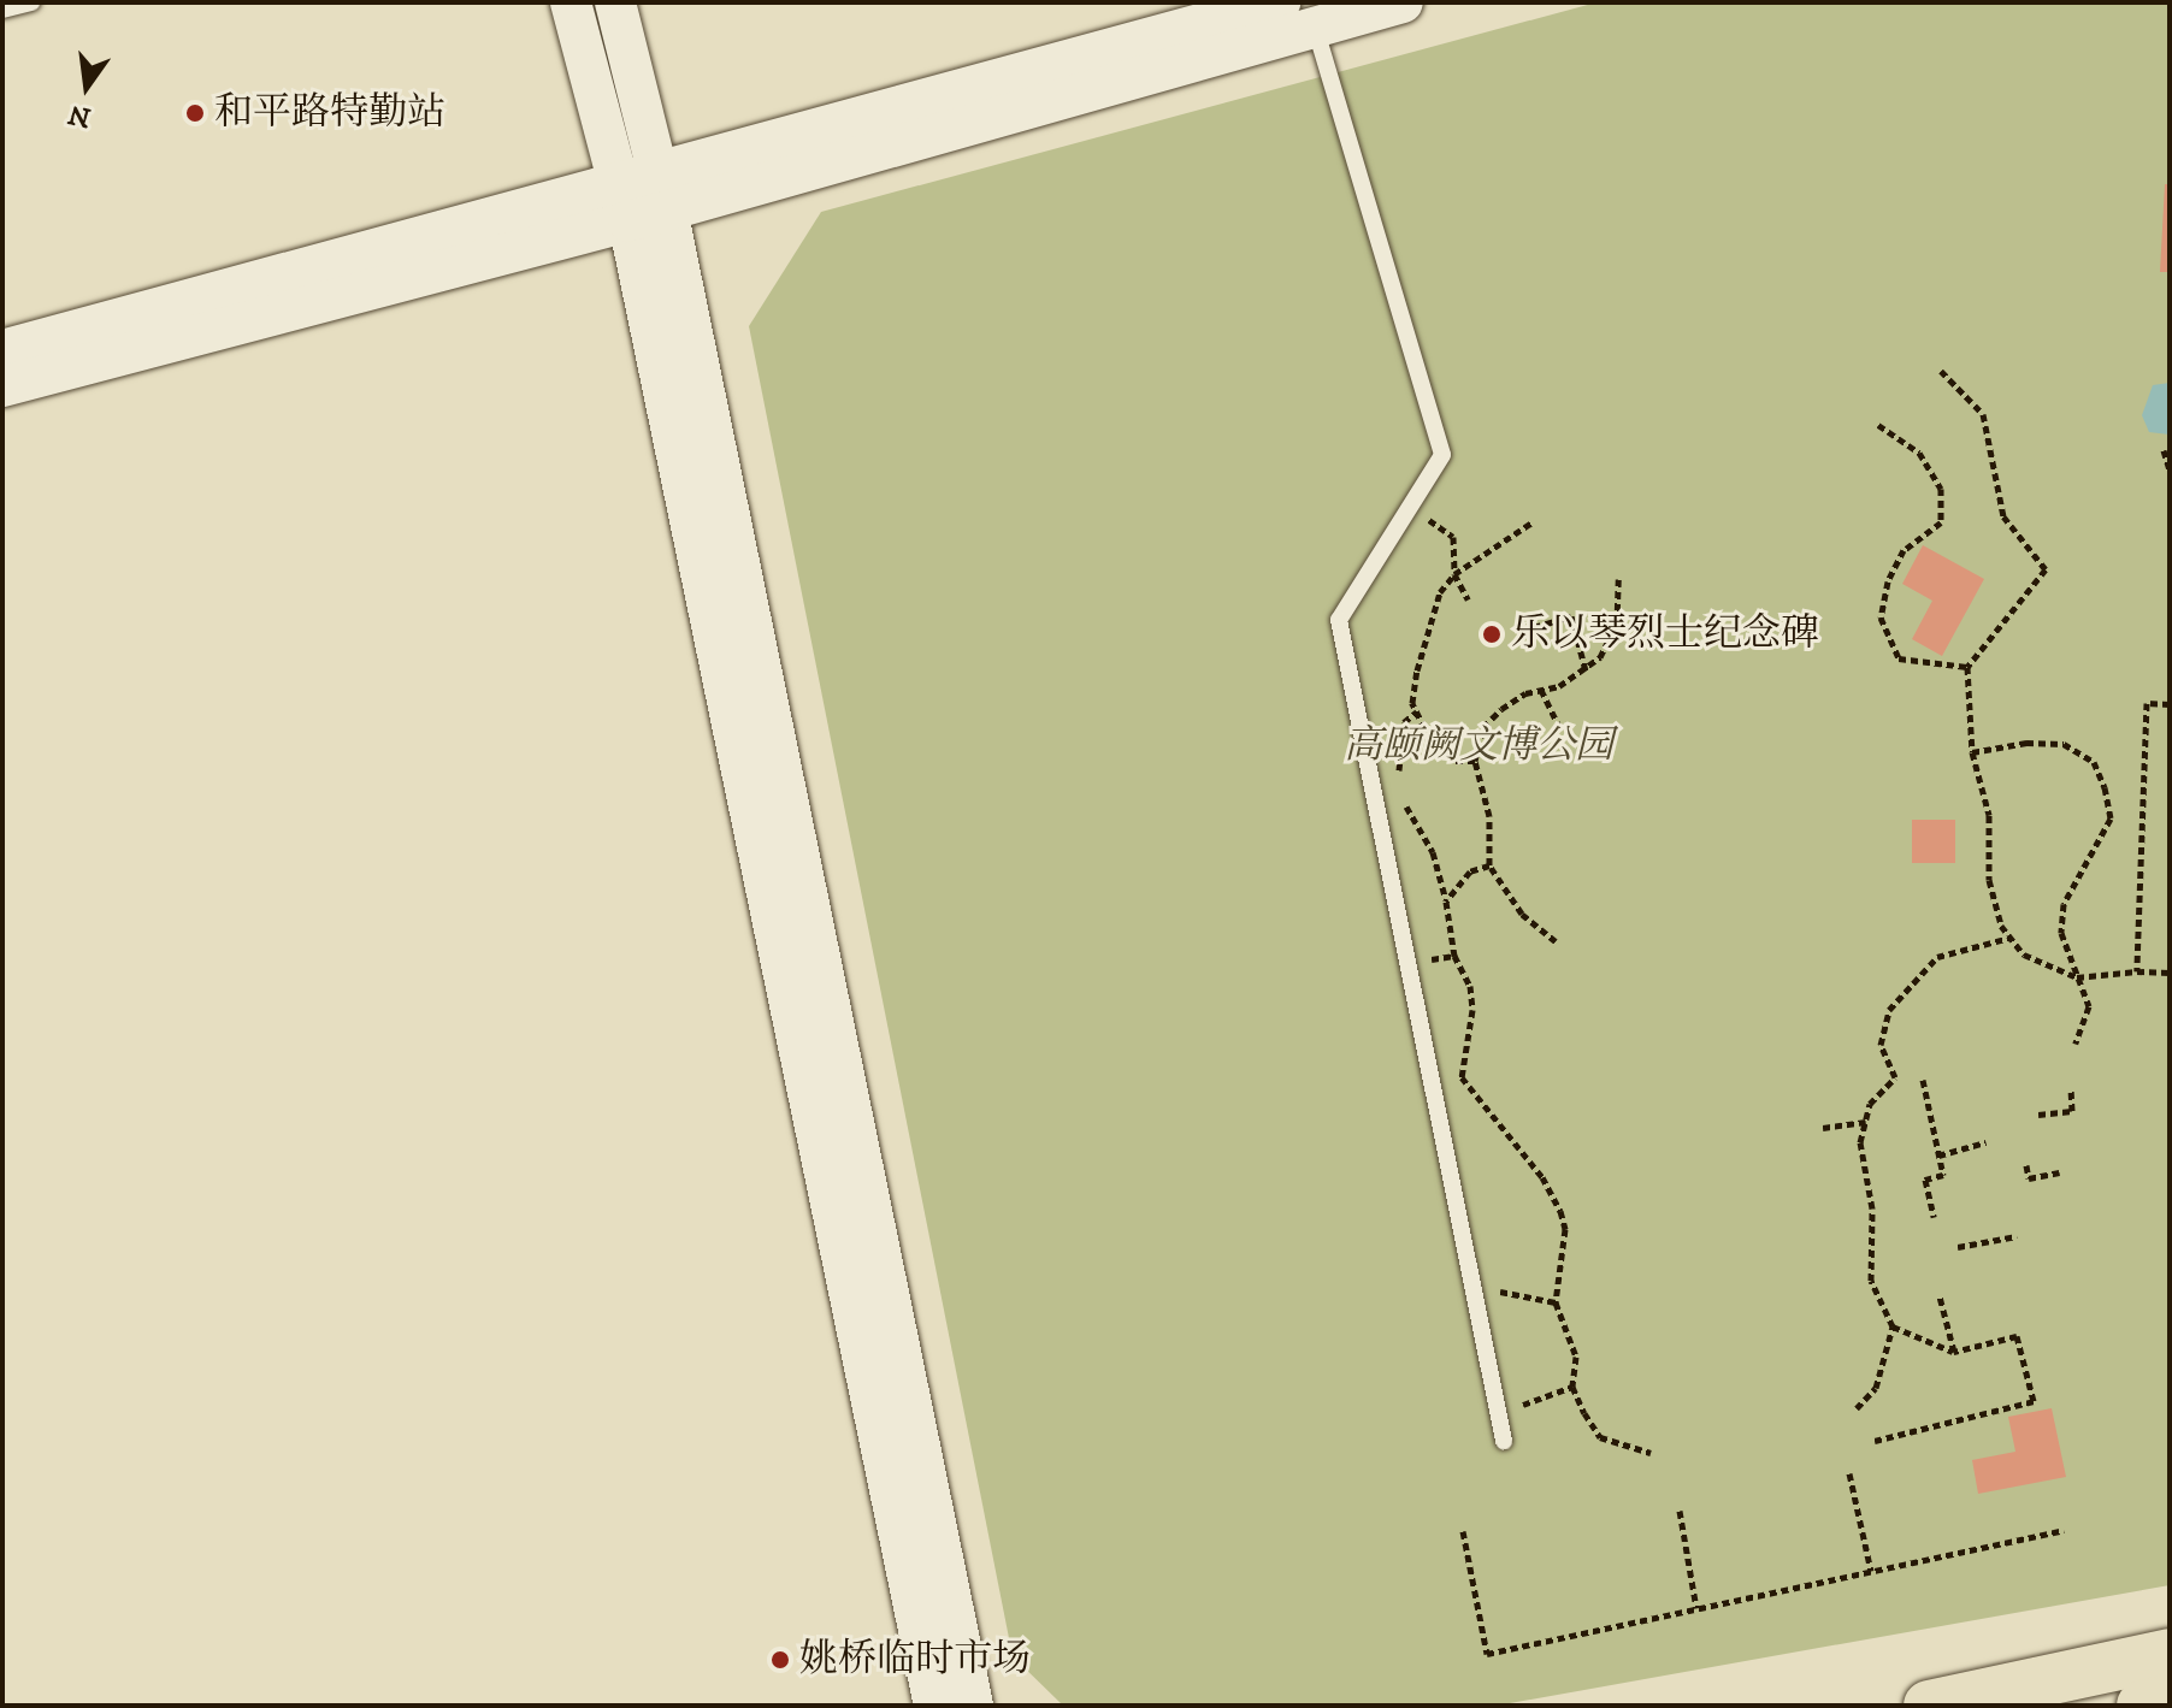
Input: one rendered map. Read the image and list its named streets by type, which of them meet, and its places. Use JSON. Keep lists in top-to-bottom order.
{
  "parks": ["高颐阙文博公园"],
  "places": ["和平路特勤站", "乐以琴烈士纪念碑", "姚桥临时市场"],
  "north": "bottom"
}
